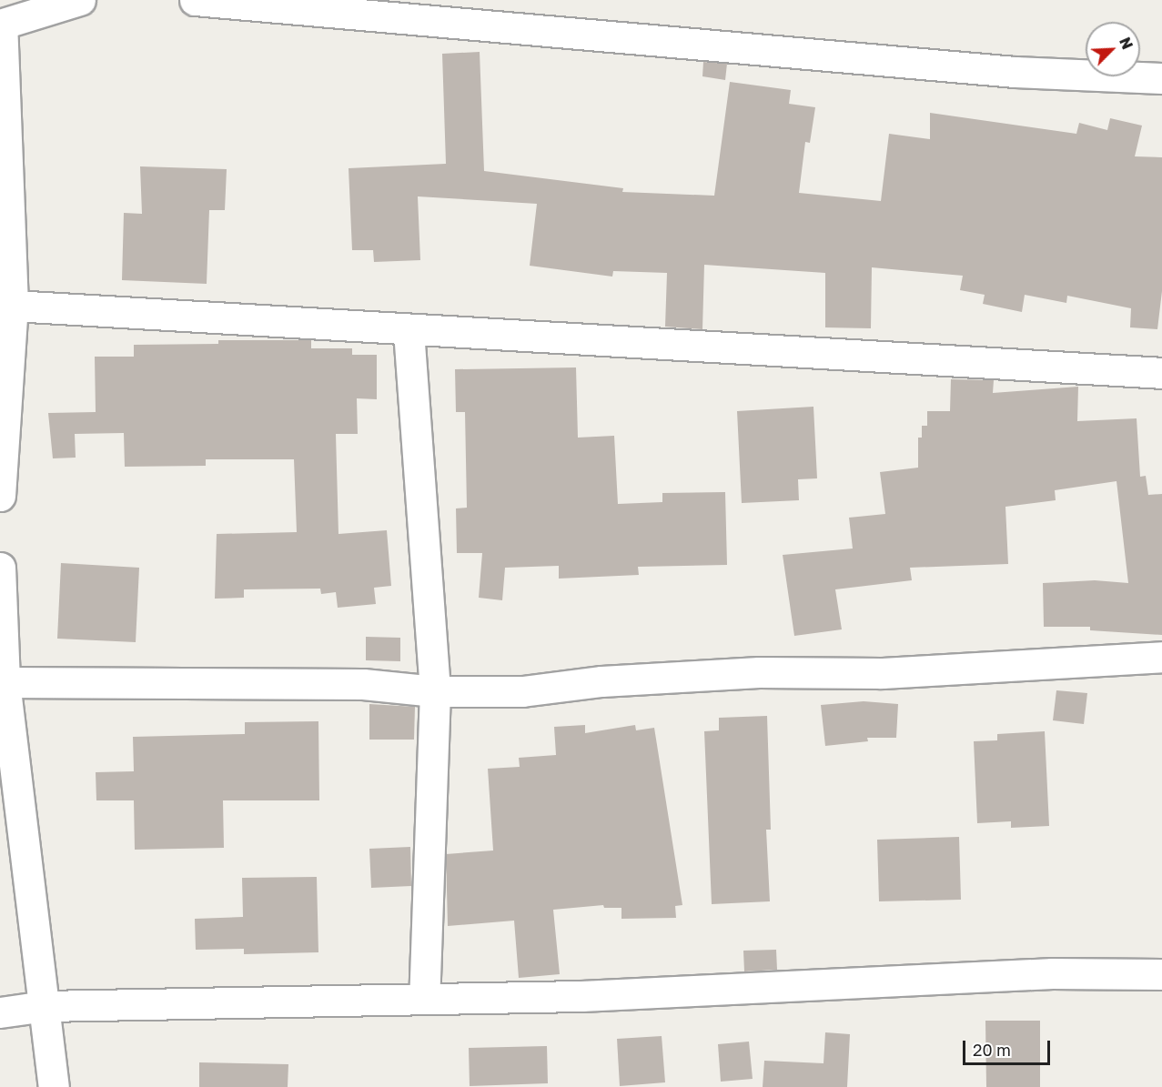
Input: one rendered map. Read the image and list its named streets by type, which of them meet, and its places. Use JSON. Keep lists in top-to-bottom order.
{
  "scale_bar": "20 m",
  "north": "top right"
}
